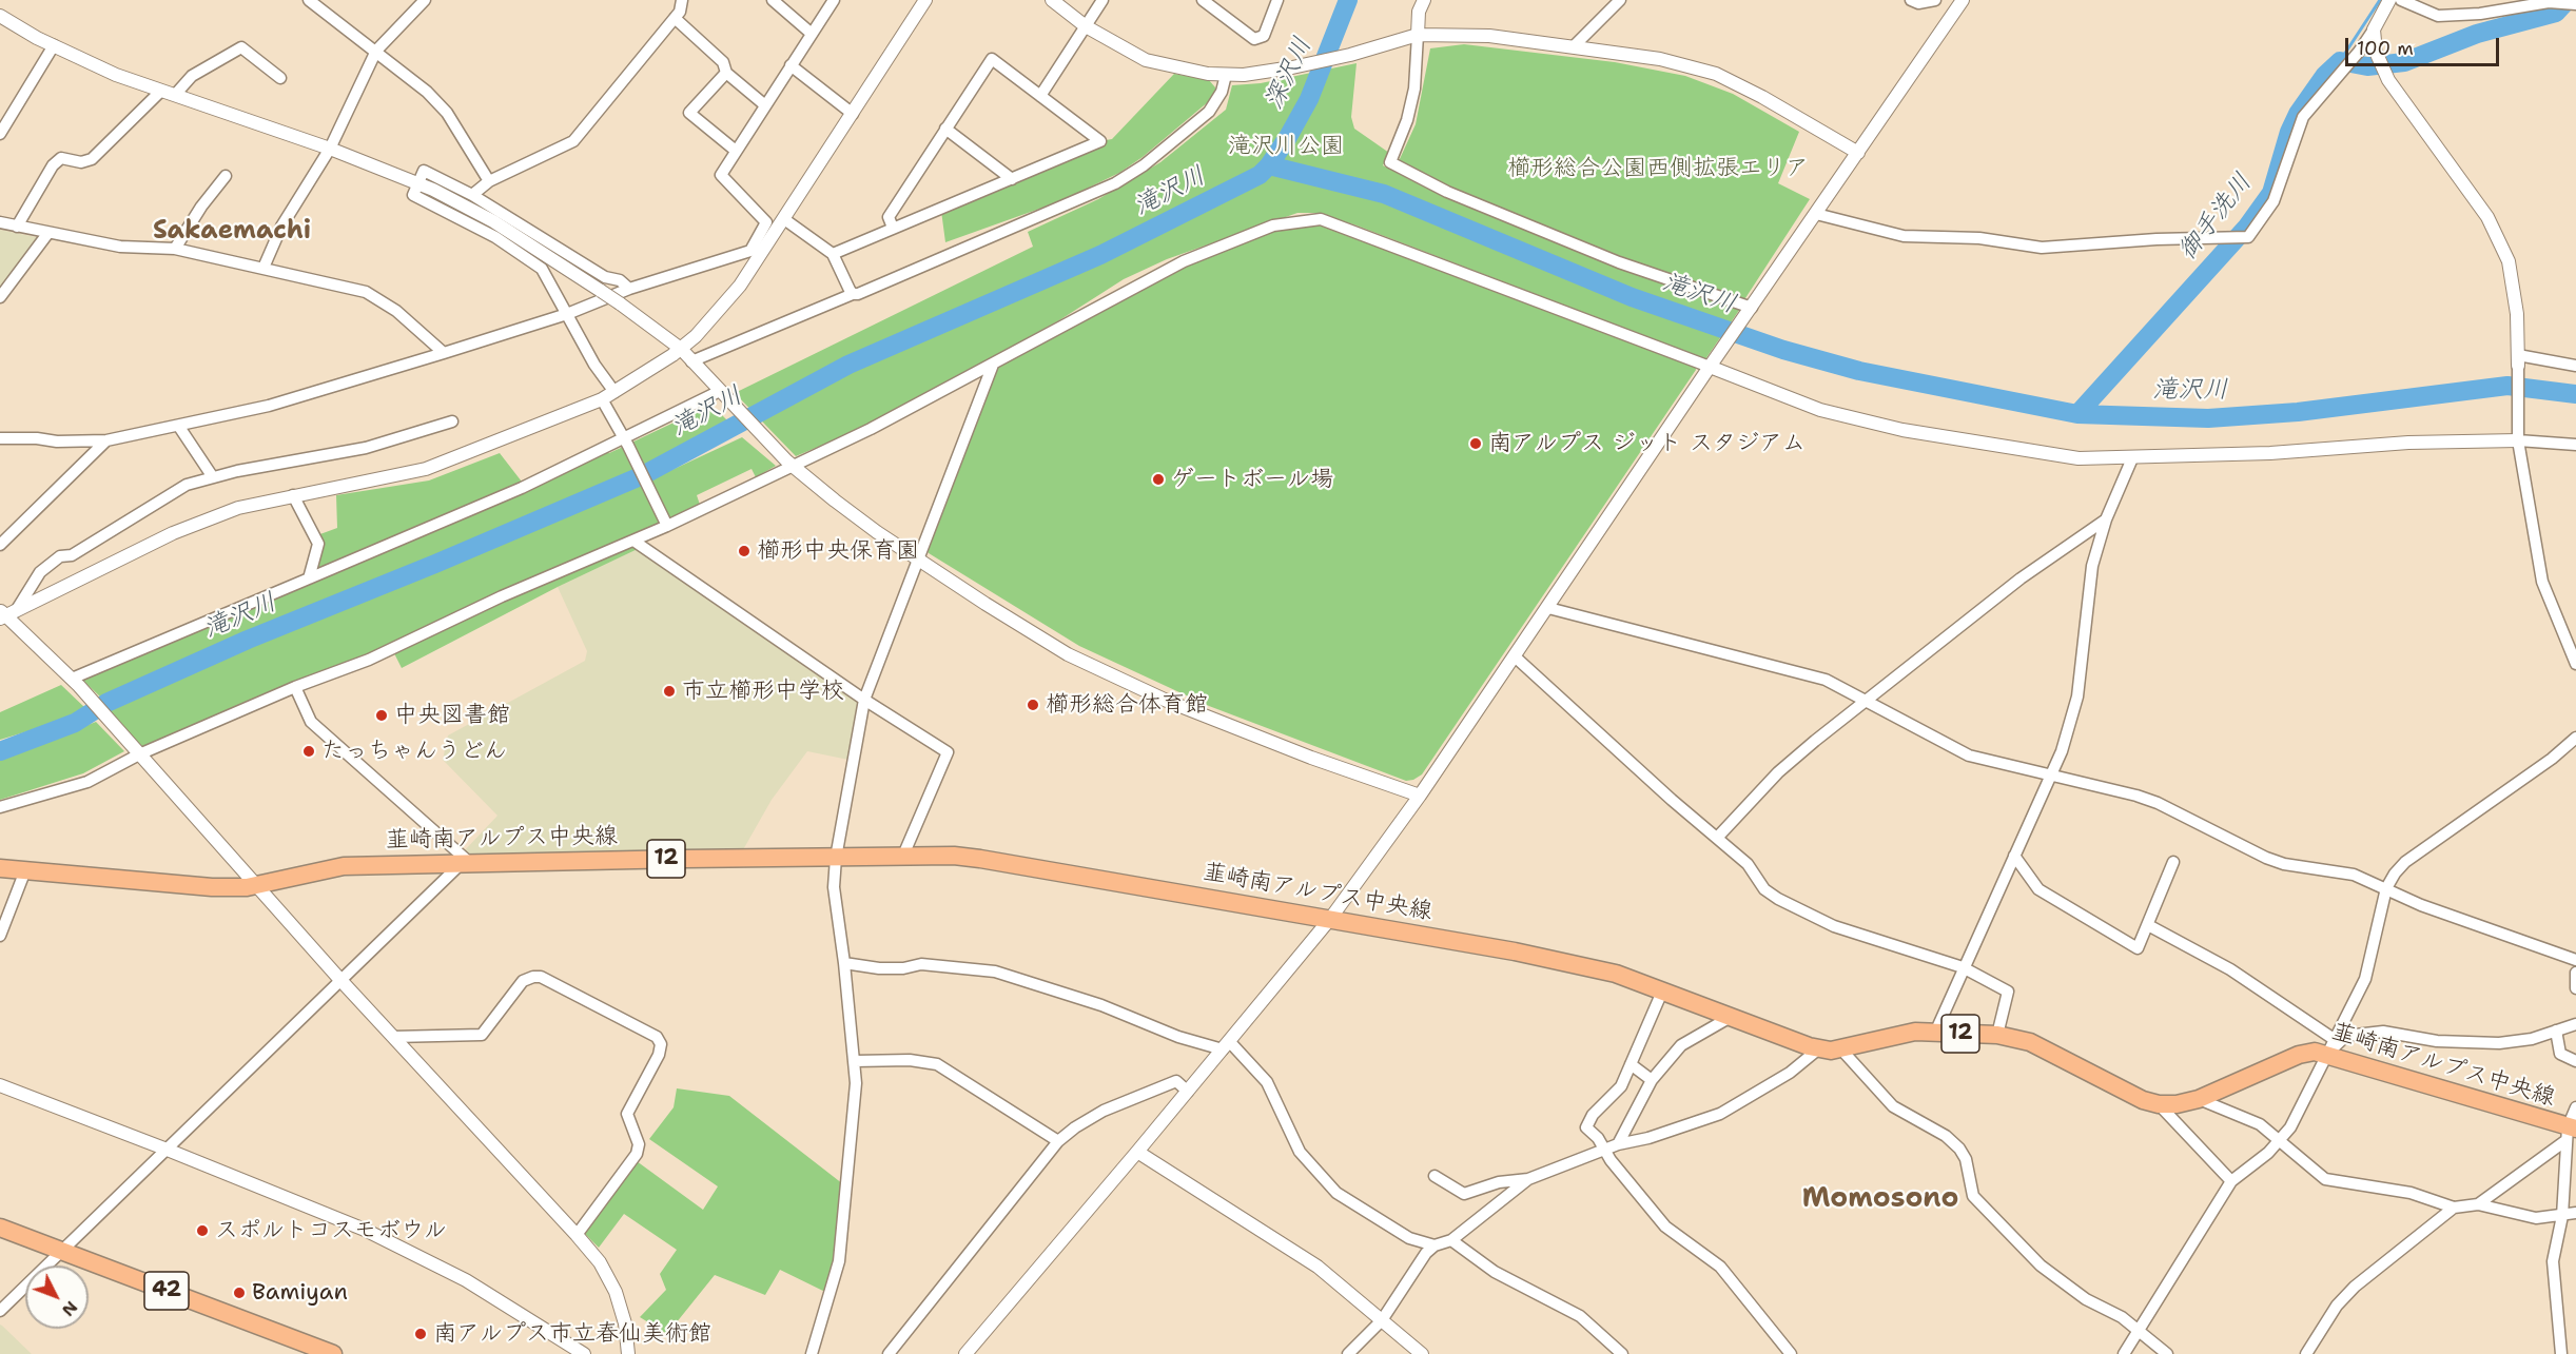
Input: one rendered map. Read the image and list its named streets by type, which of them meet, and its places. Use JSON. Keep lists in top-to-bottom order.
{
  "streets": {
    "main road": ["韮崎南アルプス中央線", "12", "42"]
  },
  "districts": ["Sakaemachi", "Momosono"],
  "water": ["深沢川", "滝沢川", "御手洗川"],
  "parks": ["滝沢川公園", "櫛形総合公園西側拡張エリア"],
  "places": [
    "南アルプス ジット スタジアム",
    "ゲートボール場",
    "櫛形中央保育園",
    "市立櫛形中学校",
    "櫛形総合体育館",
    "中央図書館",
    "たっちゃんうどん",
    "スポルトコスモボウル",
    "Bamiyan",
    "南アルプス市立春仙美術館"
  ],
  "scale_bar": "100 m",
  "north": "bottom right"
}
